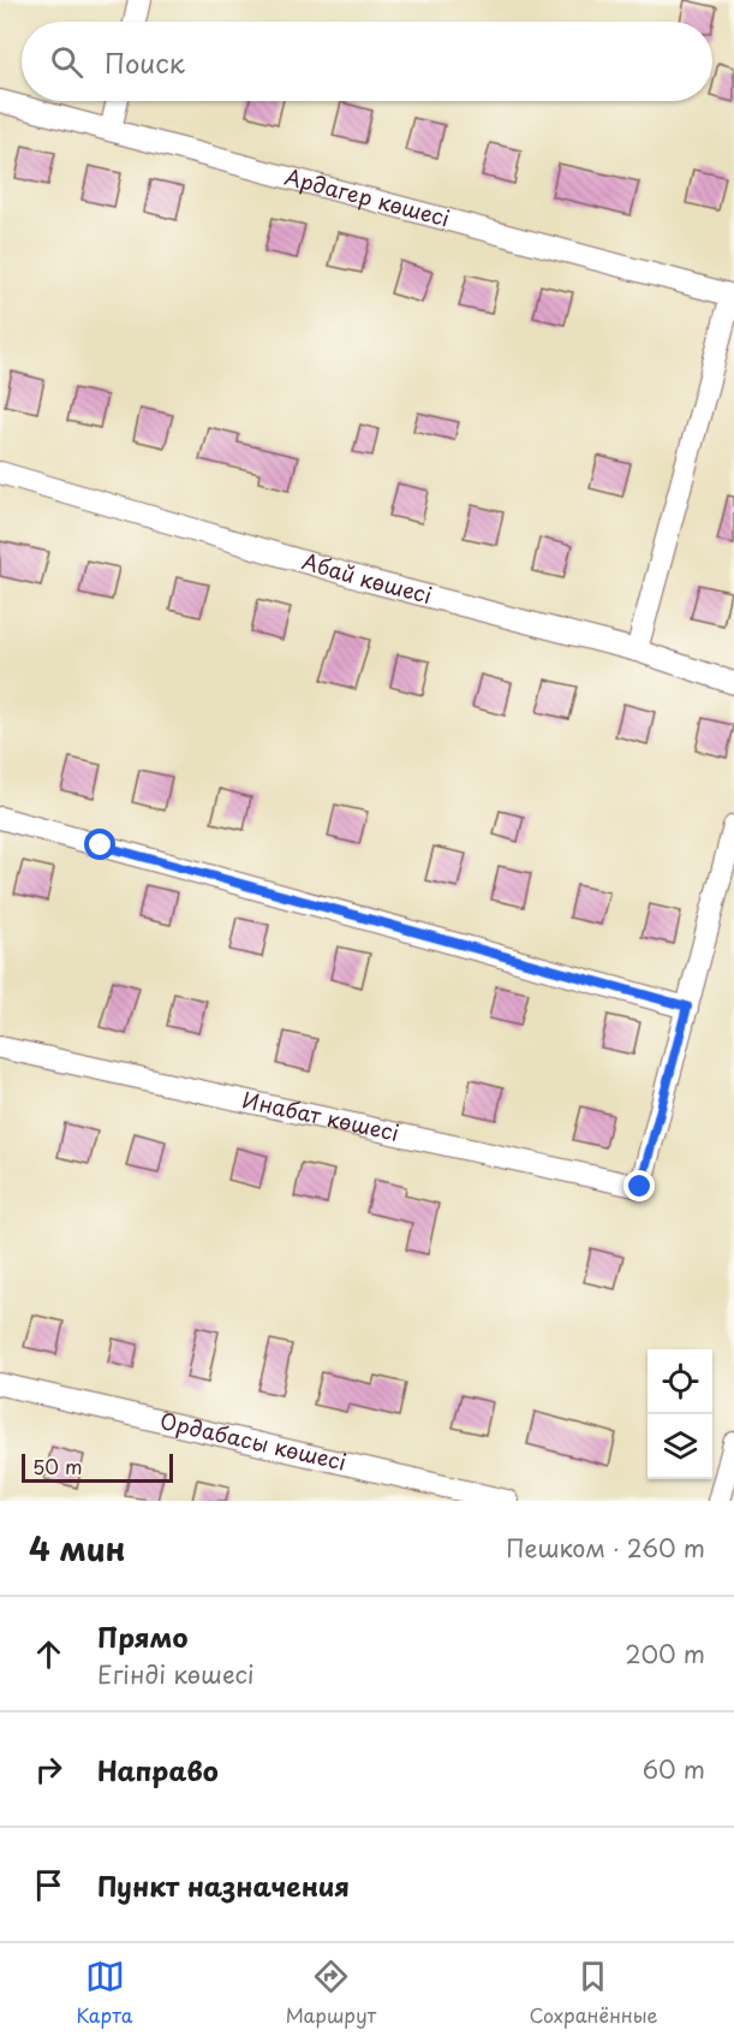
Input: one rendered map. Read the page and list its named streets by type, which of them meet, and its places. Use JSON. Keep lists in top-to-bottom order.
{
  "streets": {
    "street": [
      "Ардагер көшесі",
      "Абай көшесі",
      "Инабат көшесі",
      "Ордабасы көшесі"
    ]
  },
  "scale_bar": "50 m",
  "page": {
    "search": "Поиск",
    "scale": "50 m",
    "heading": ["4 мин", "Пешком · 260 m"],
    "list": [
      ["Прямо", "Егінді көшесі", "200 m"],
      ["Направо", "60 m"],
      "Пункт назначения"
    ],
    "nav": ["Карта", "Маршрут", "Сохранённые"]
  }
}
